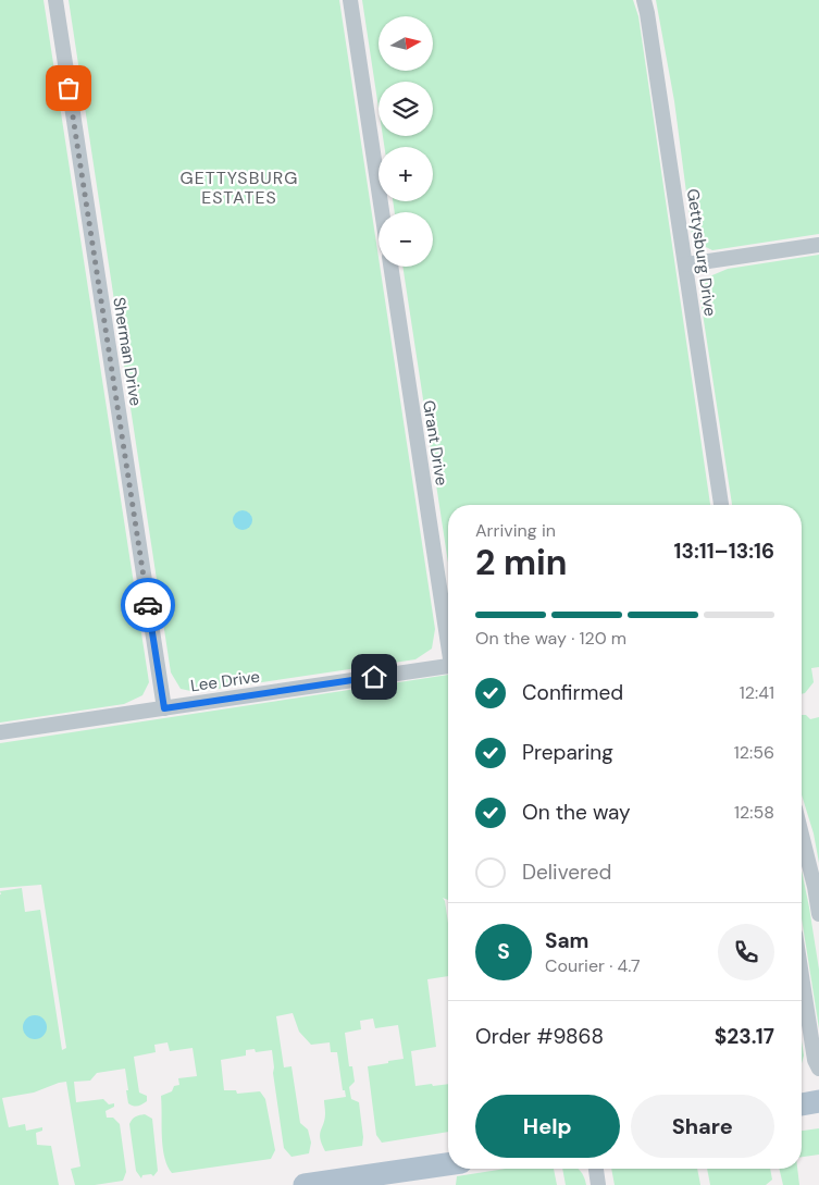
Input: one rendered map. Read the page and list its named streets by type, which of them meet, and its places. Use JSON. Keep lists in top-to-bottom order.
{
  "streets": {
    "street": [
      "Gettysburg Drive",
      "Sherman Drive",
      "Grant Drive",
      "Lee Drive"
    ]
  },
  "crossings": [
    ["Sherman Drive", "Lee Drive"]
  ],
  "districts": ["GETTYSBURG ESTATES"],
  "north": "right",
  "page": {
    "map_buttons": ["+", "−"],
    "heading": ["2 min", "Arriving in", "13:11–13:16"],
    "panel": [
      "Sam",
      "Courier · 4.7",
      "Order #9868",
      "$23.17"
    ],
    "bar": "On the way · 120 m",
    "list": [
      ["Confirmed", "12:41"],
      ["Preparing", "12:56"],
      ["On the way", "12:58"],
      "Delivered"
    ],
    "round": "S",
    "buttons": ["Help", "Share"]
  }
}
